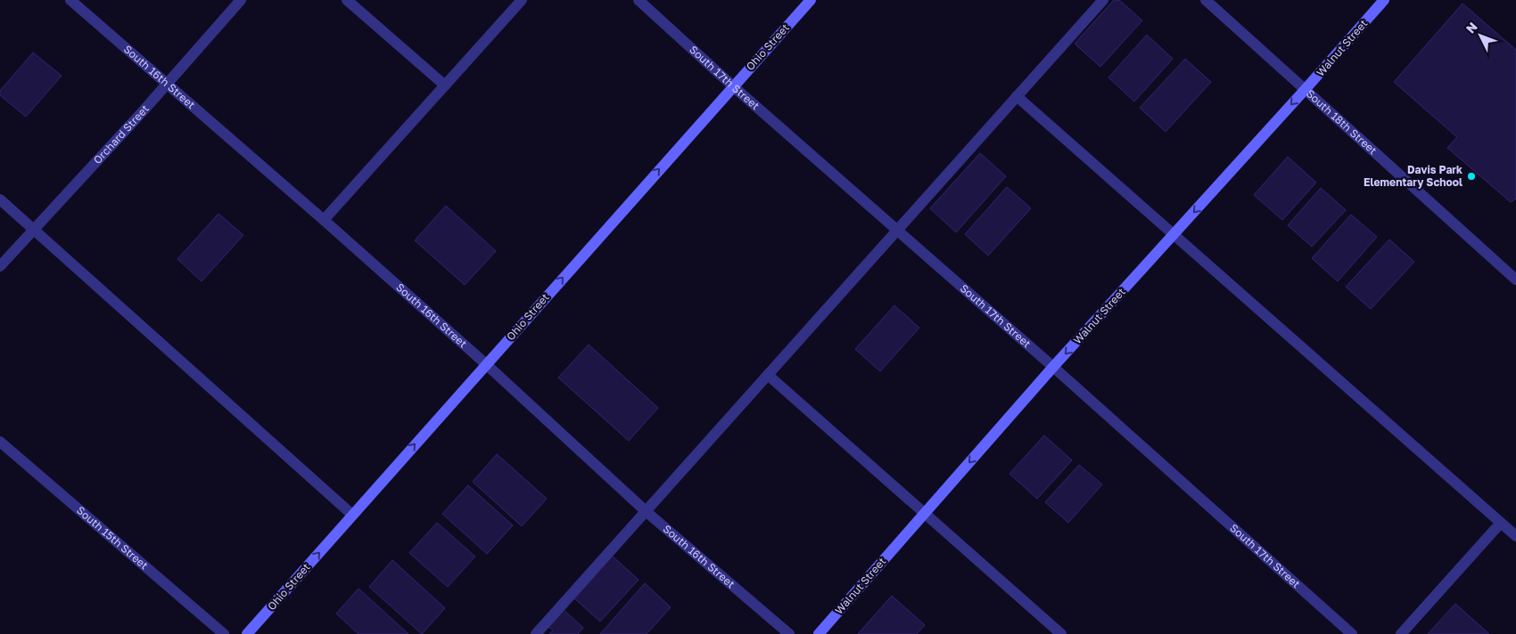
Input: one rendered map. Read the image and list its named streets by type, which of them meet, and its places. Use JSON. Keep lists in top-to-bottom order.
{
  "streets": {
    "street": [
      "Ohio Street",
      "Walnut Street",
      "South 16th Street",
      "South 17th Street",
      "South 18th Street",
      "Orchard Street",
      "South 15th Street"
    ]
  },
  "crossings": [
    ["Ohio Street", "South 16th Street"],
    ["Ohio Street", "South 17th Street"],
    ["Walnut Street", "South 17th Street"],
    ["Walnut Street", "South 18th Street"],
    ["South 16th Street", "Orchard Street"]
  ],
  "one_way": ["Ohio Street", "Walnut Street"],
  "places": ["Davis Park Elementary School"],
  "north": "top left"
}
